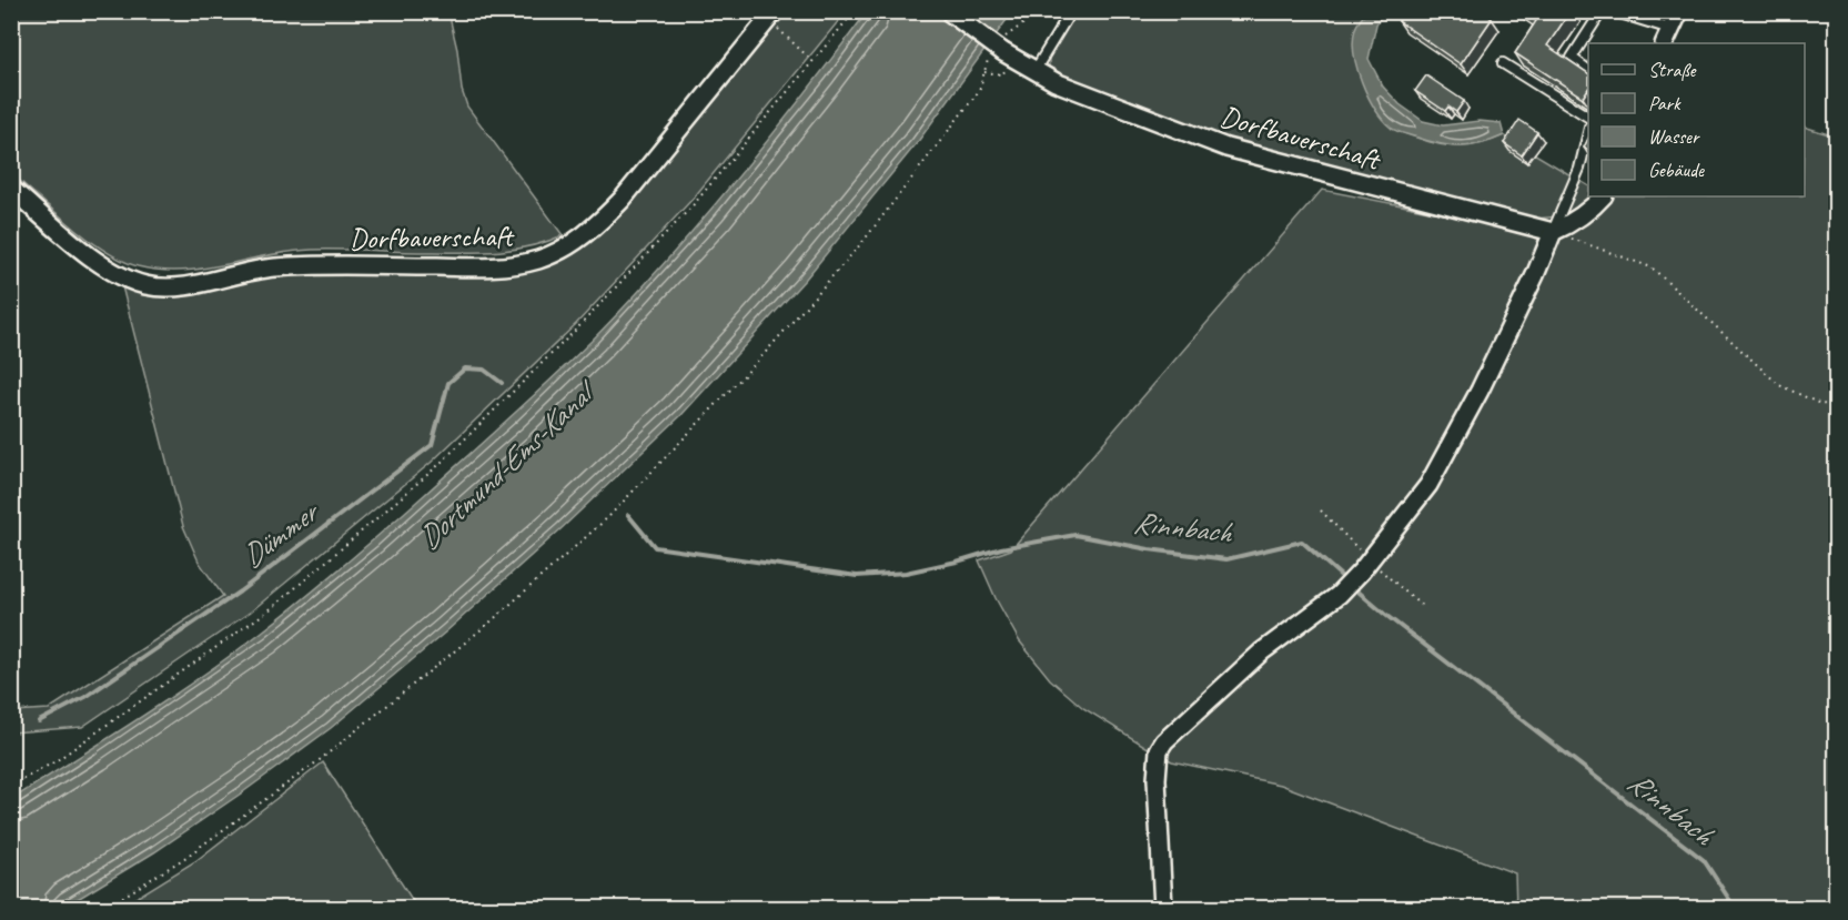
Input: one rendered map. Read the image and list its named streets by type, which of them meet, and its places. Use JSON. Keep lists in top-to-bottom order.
{
  "streets": {
    "street": ["Dorfbauerschaft"]
  },
  "water": ["Dortmund-Ems-Kanal", "Rinnbach", "Dümmer"],
  "legend": [
    "Straße",
    "Park",
    "Wasser",
    "Gebäude"
  ]
}
